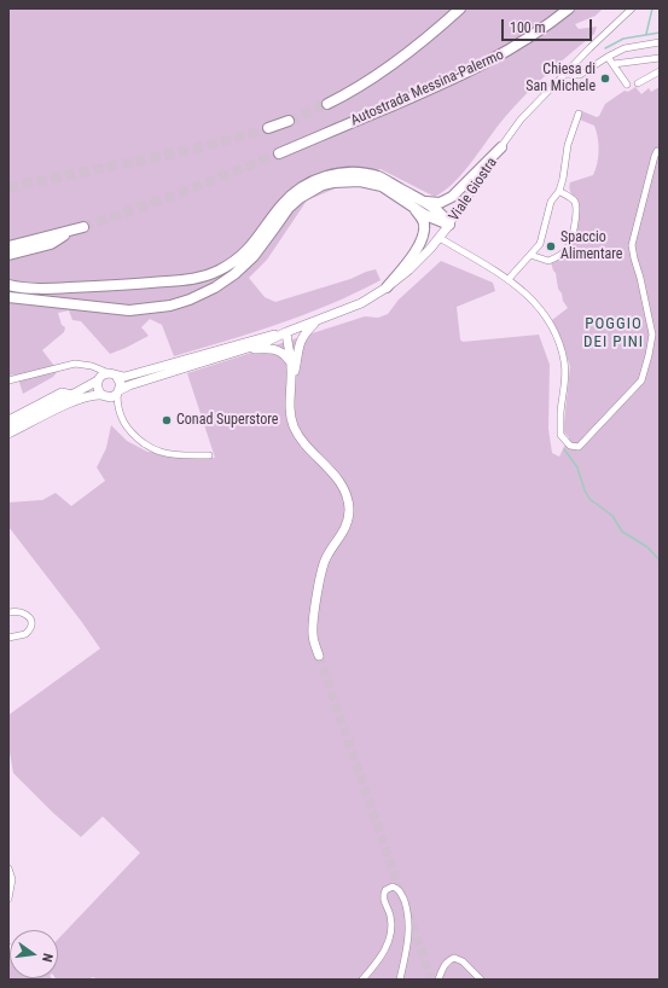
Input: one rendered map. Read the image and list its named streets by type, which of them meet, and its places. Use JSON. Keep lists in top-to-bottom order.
{
  "streets": {
    "highway": ["Autostrada Messina-Palermo"],
    "main road": ["Viale Giostra"]
  },
  "districts": ["POGGIO DEI PINI"],
  "places": ["Chiesa di San Michele", "Spaccio Alimentare", "Conad Superstore"],
  "scale_bar": "100 m",
  "north": "right"
}
